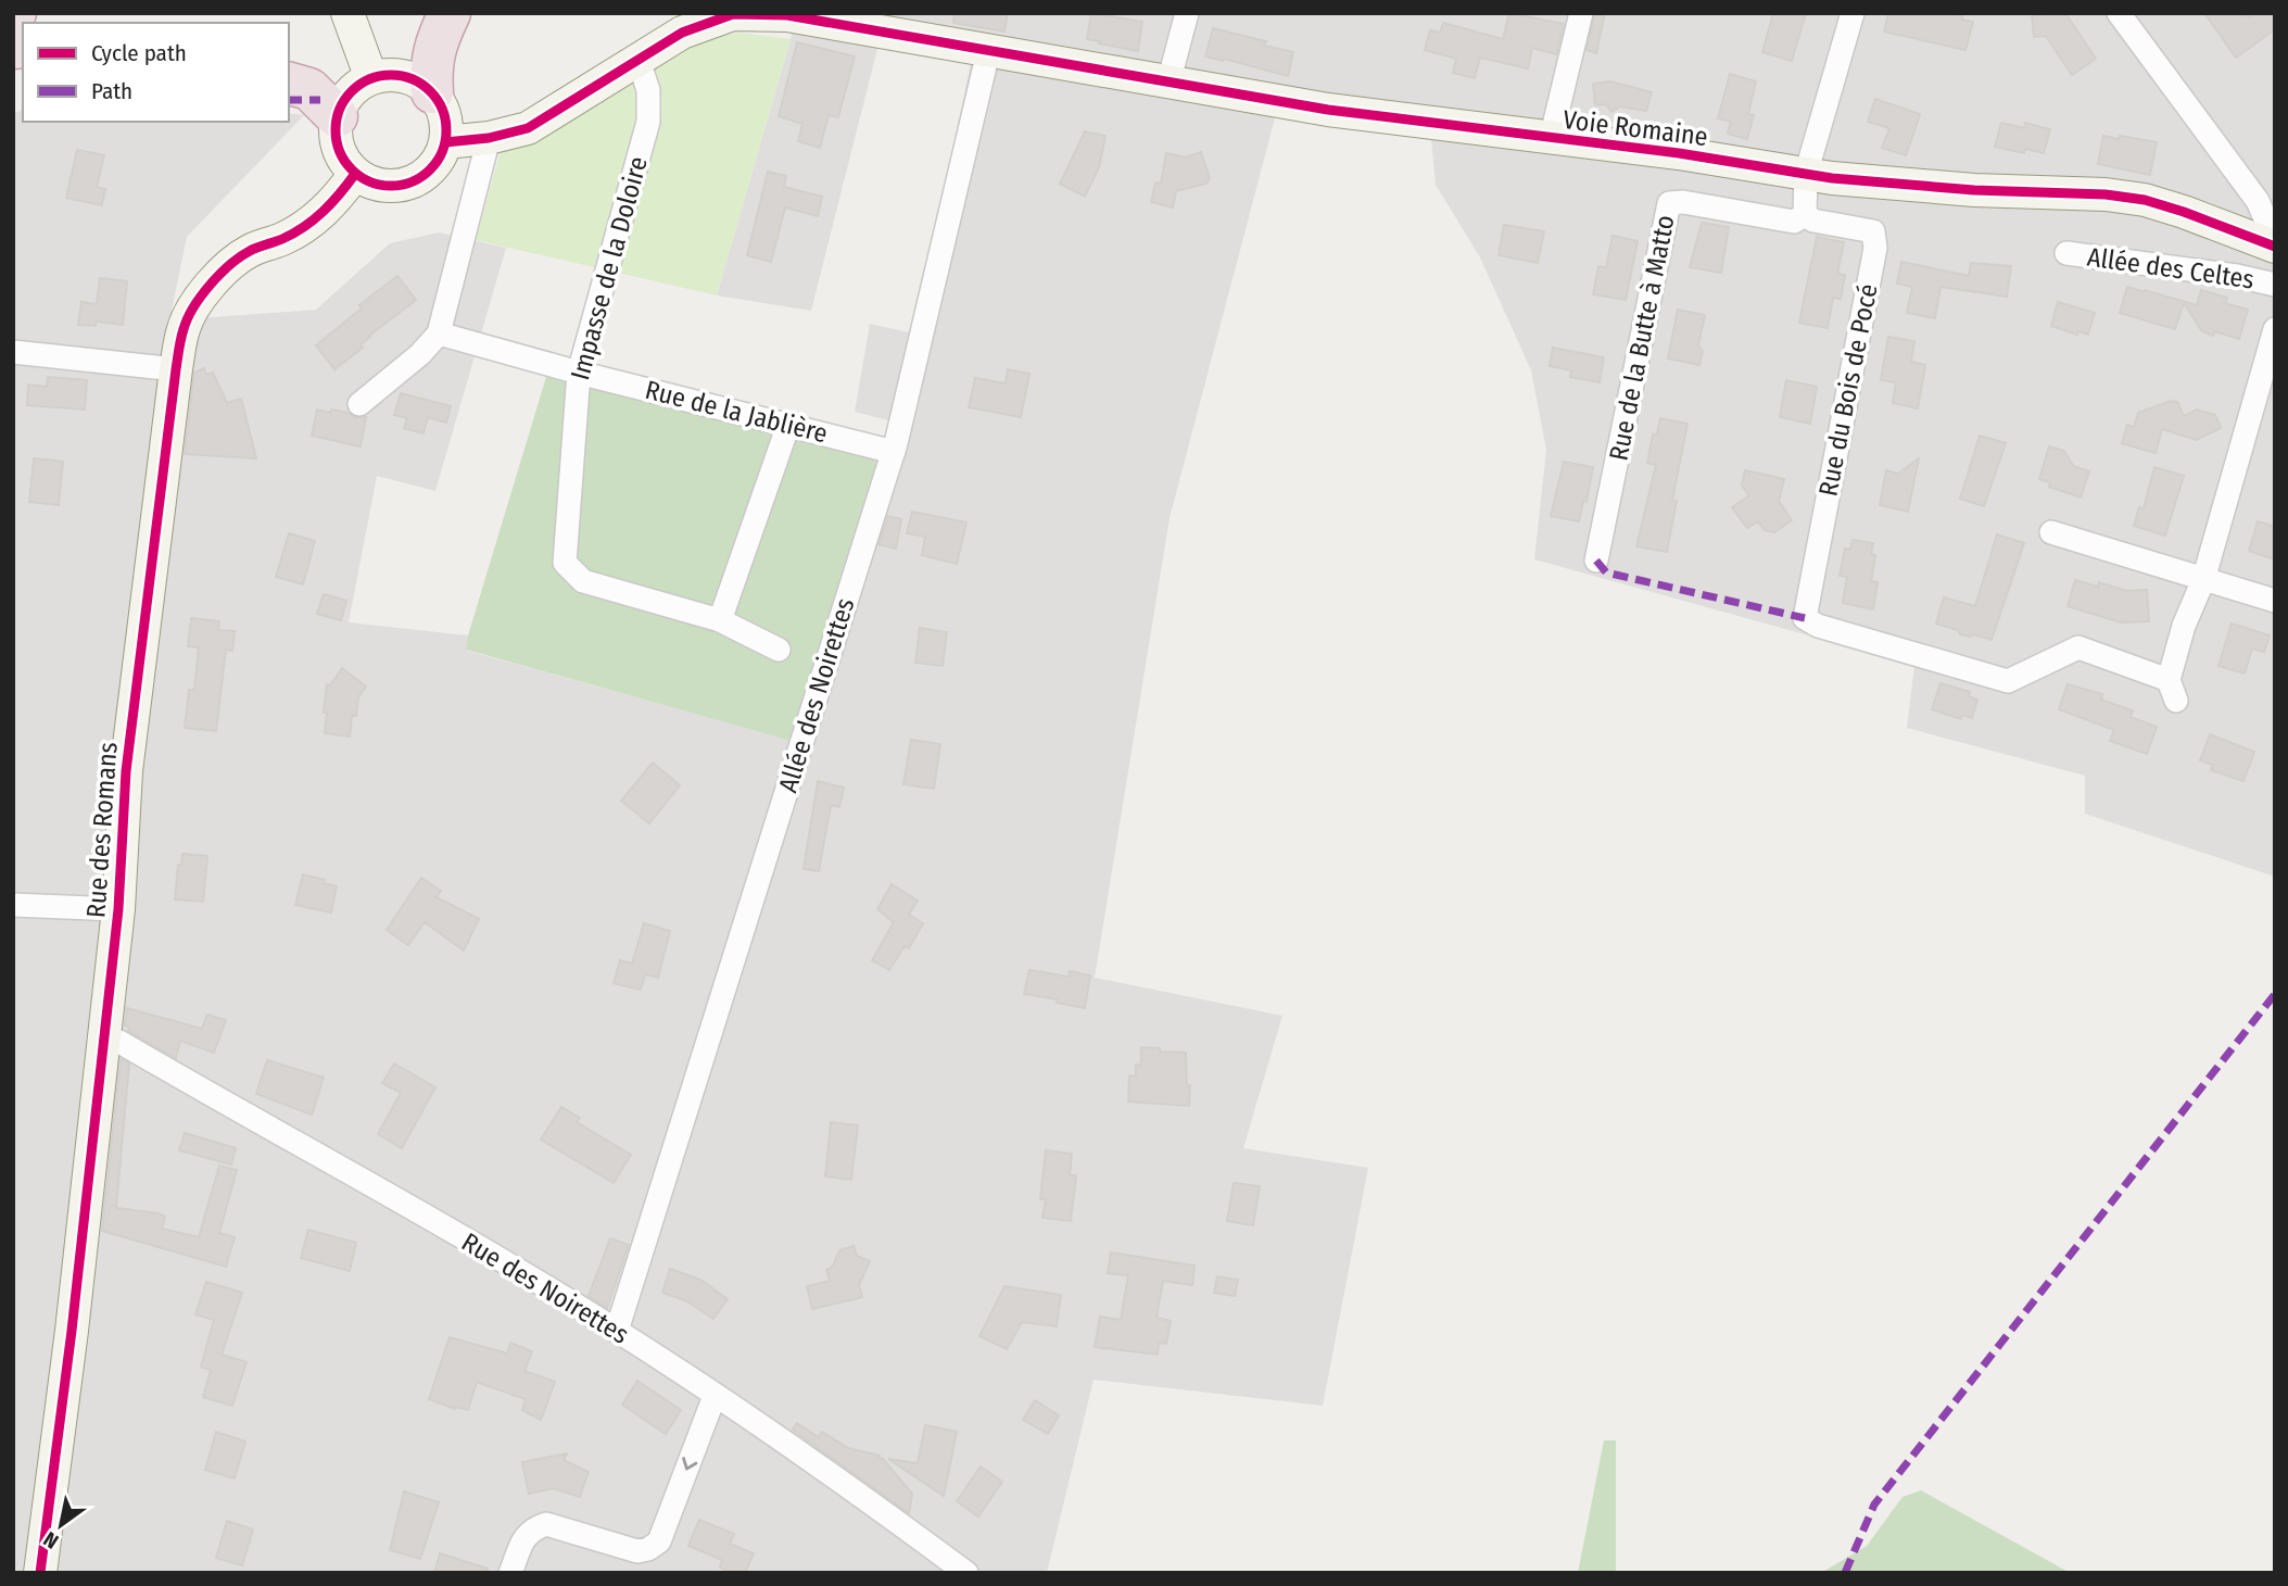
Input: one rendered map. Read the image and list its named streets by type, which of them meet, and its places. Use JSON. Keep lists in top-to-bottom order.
{
  "streets": {
    "street": [
      "Voie Romaine",
      "Impasse de la Doloire",
      "Allée des Celtes",
      "Rue de la Butte à Matto",
      "Rue du Bois de Pocé",
      "Rue de la Jablière",
      "Allée des Noirettes",
      "Rue des Romans",
      "Rue des Noirettes"
    ]
  },
  "crossings": [
    ["Voie Romaine", "Impasse de la Doloire"],
    ["Voie Romaine", "Allée des Noirettes"],
    ["Voie Romaine", "Rue des Romans"],
    ["Impasse de la Doloire", "Rue de la Jablière"],
    ["Rue de la Butte à Matto", "Rue du Bois de Pocé"],
    ["Rue de la Jablière", "Allée des Noirettes"],
    ["Allée des Noirettes", "Rue des Noirettes"],
    ["Rue des Romans", "Rue des Noirettes"]
  ],
  "legend": ["Cycle path", "Path"],
  "north": "bottom left"
}
